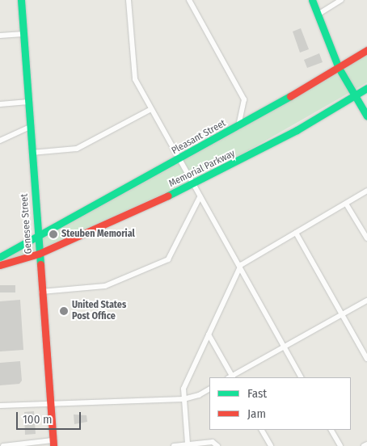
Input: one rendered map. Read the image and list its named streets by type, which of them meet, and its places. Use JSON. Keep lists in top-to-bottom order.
{
  "streets": {
    "street": ["Pleasant Street", "Memorial Parkway", "Genesee Street"]
  },
  "crossings": [
    ["Pleasant Street", "Genesee Street"],
    ["Memorial Parkway", "Genesee Street"]
  ],
  "places": ["Steuben Memorial", "United States Post Office"],
  "legend": ["Fast", "Jam"],
  "scale_bar": "100 m"
}
